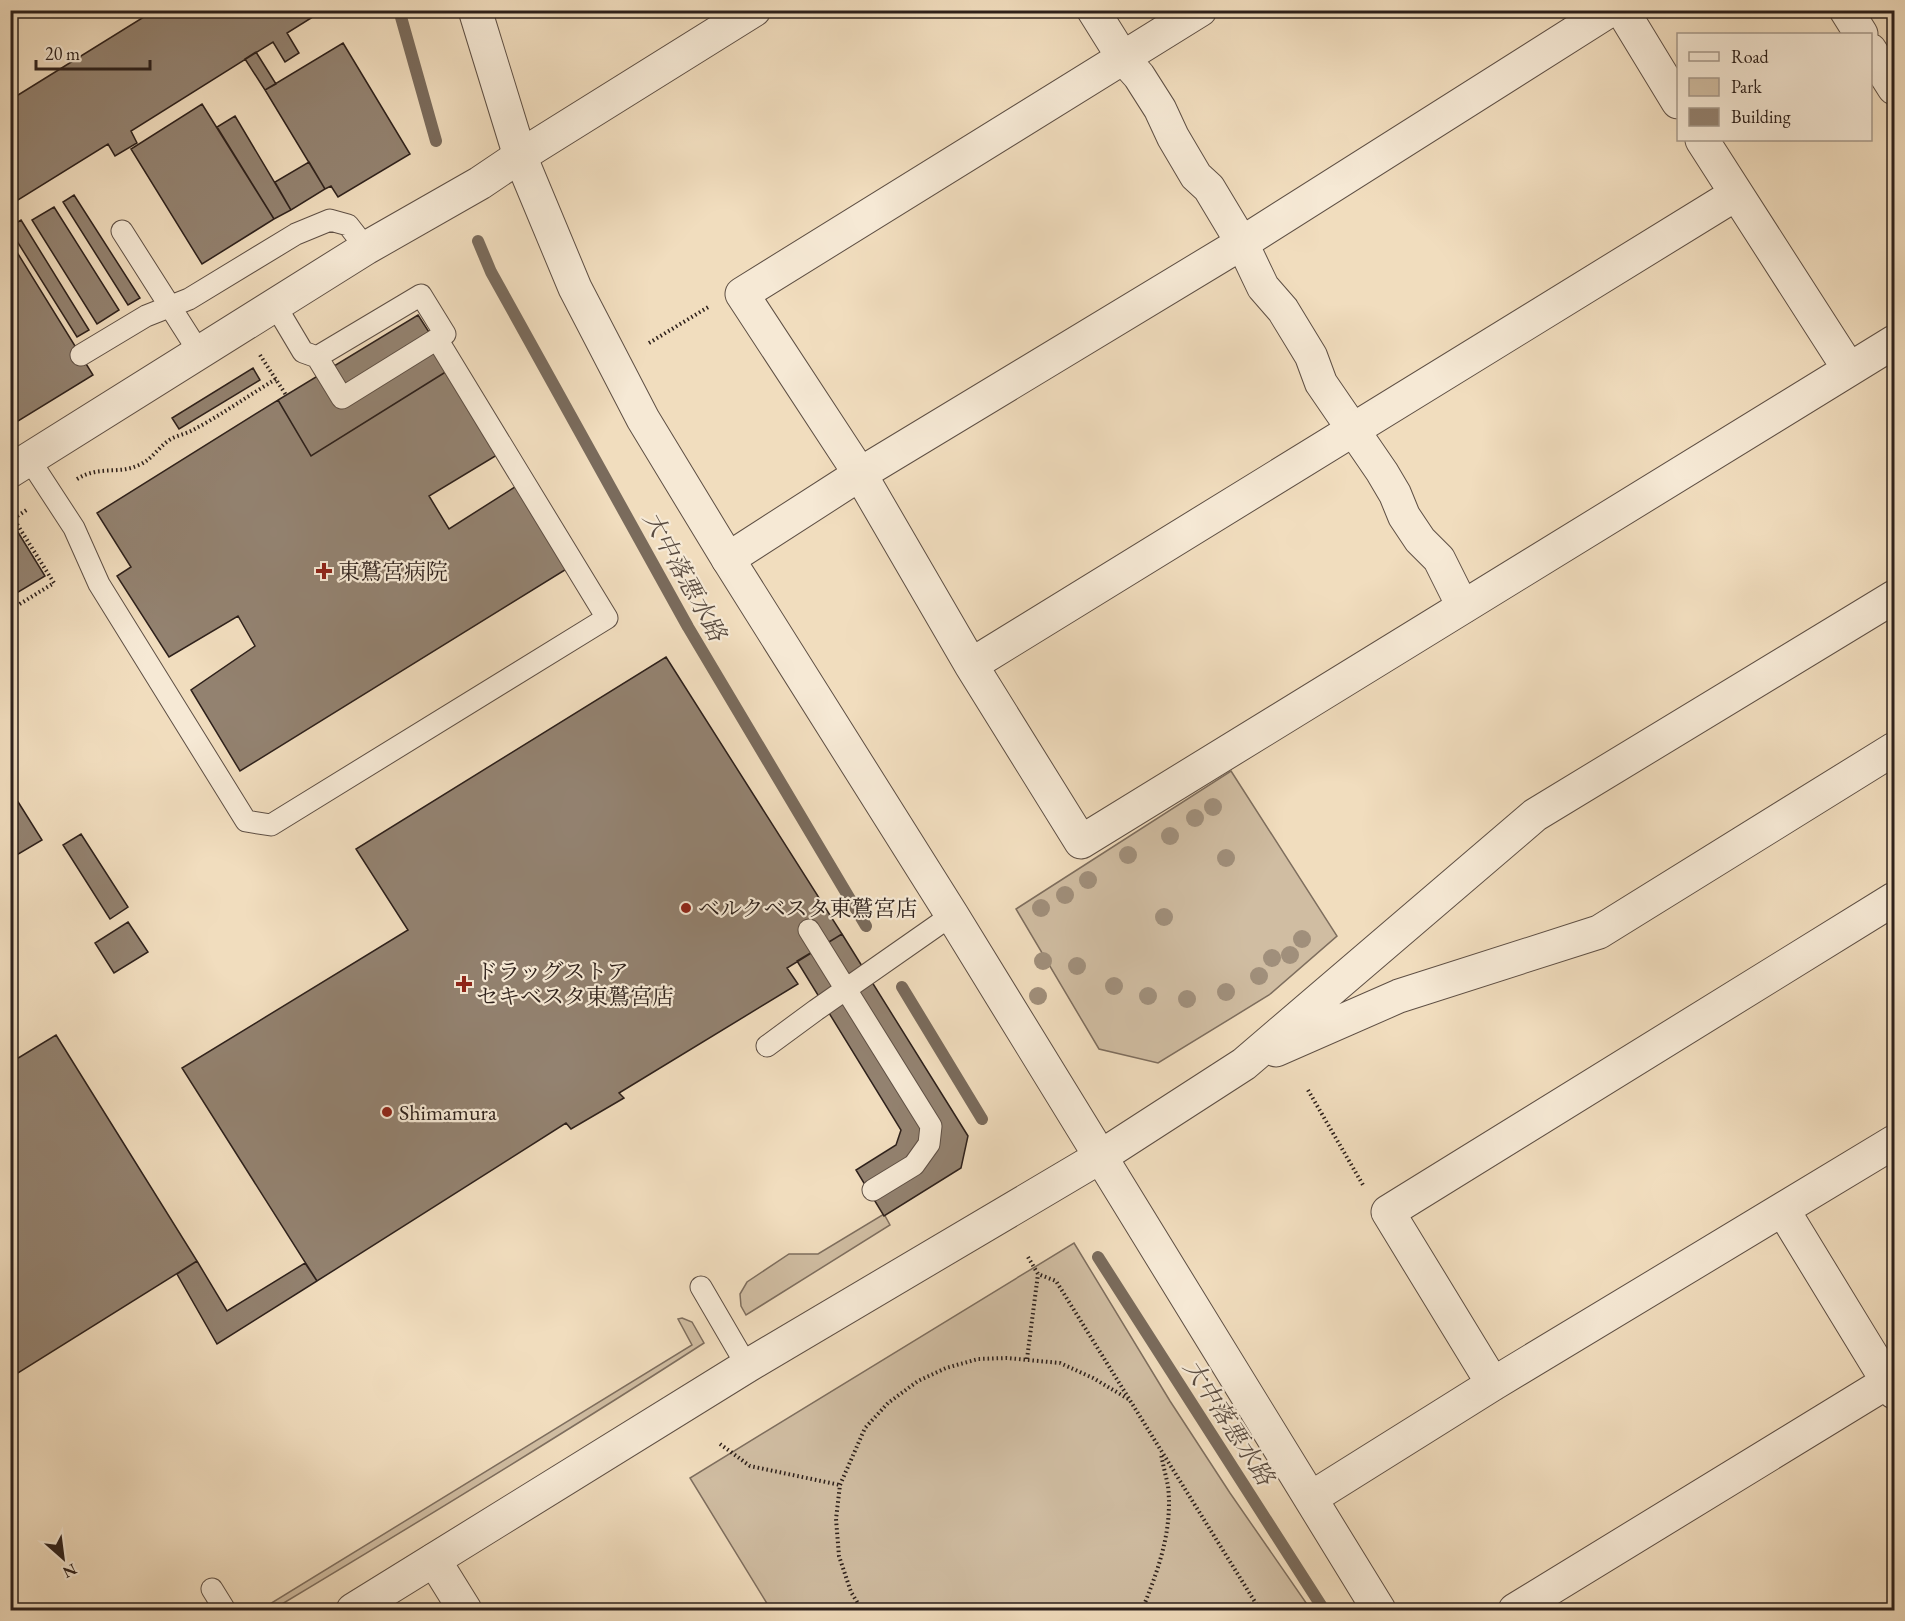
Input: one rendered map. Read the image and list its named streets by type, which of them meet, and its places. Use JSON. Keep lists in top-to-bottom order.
{
  "water": ["大中落悪水路"],
  "places": {
    "health": ["東鷲宮病院", "ドラッグストア セキベスタ東鷲宮店"],
    "other": ["ベルクベスタ東鷲宮店", "Shimamura"]
  },
  "legend": ["Road", "Park", "Building"],
  "scale_bar": "20 m",
  "north": "bottom right"
}
